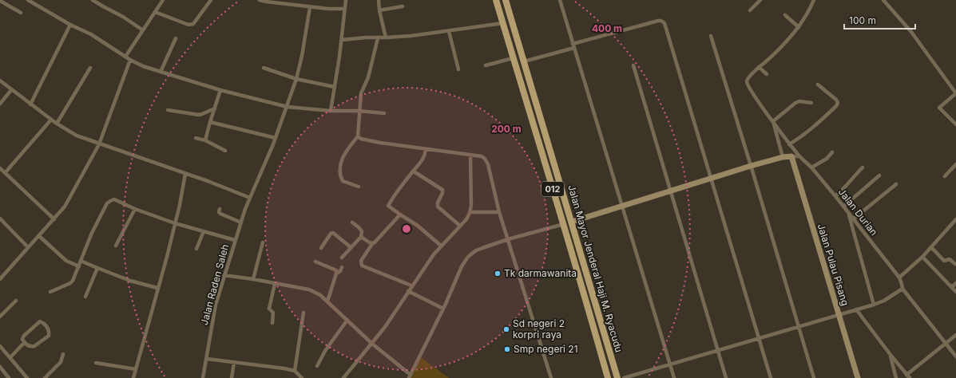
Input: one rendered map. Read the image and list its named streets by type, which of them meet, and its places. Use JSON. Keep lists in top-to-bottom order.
{
  "streets": {
    "main road": ["012", "Jalan Mayor Jenderal Haji M. Ryacudu"],
    "street": ["Jalan Durian", "Jalan Pulau Pisang", "Jalan Raden Saleh"]
  },
  "places": ["Tk darmawanita", "Sd negeri 2 korpri raya", "Smp negeri 21"],
  "scale_bar": "100 m",
  "rings": ["400 m", "200 m"]
}
